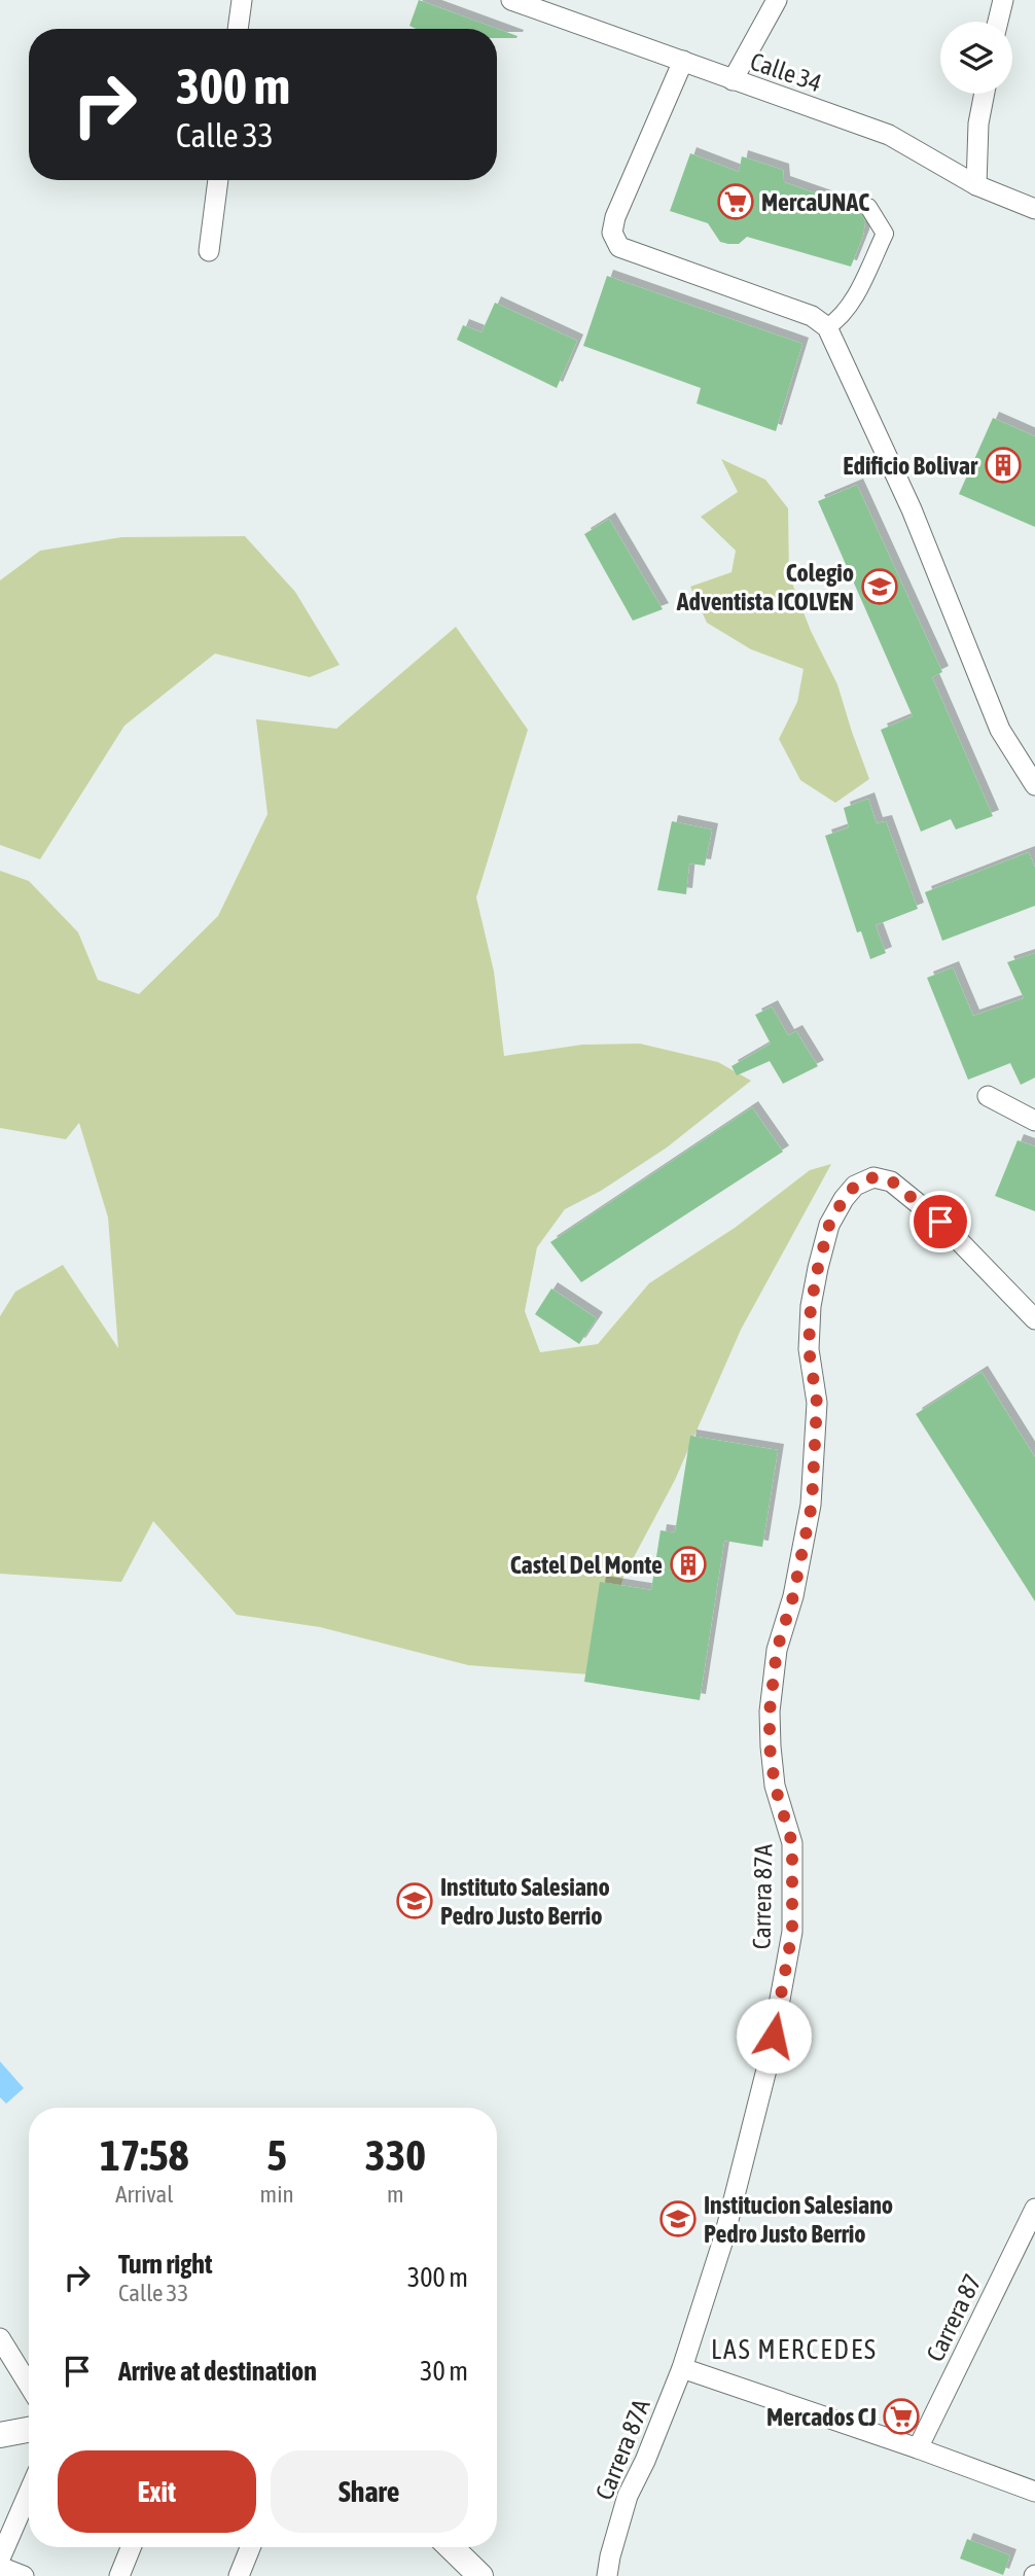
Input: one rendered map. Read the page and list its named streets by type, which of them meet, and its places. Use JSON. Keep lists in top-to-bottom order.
{
  "streets": {
    "street": ["Calle 34", "Carrera 87A", "Carrera 87"]
  },
  "districts": ["LAS MERCEDES"],
  "places": {
    "supermarket": ["MercaUNAC", "Mercados CJ"],
    "building": ["Edificio Bolivar", "Castel Del Monte"],
    "school or university": ["Colegio Adventista ICOLVEN", "Instituto Salesiano Pedro Justo Berrio", "Institucion Salesiano Pedro Justo Berrio"]
  },
  "page": {
    "turn": ["300 m", "Calle 33"],
    "eta": [
      "17:58",
      "Arrival",
      "5",
      "min",
      "330",
      "m"
    ],
    "list": [
      {
        "name": "Turn right",
        "note": "Calle 33",
        "value": "300 m"
      },
      {
        "name": "Arrive at destination",
        "value": "30 m"
      }
    ],
    "buttons": ["Exit", "Share"]
  }
}
